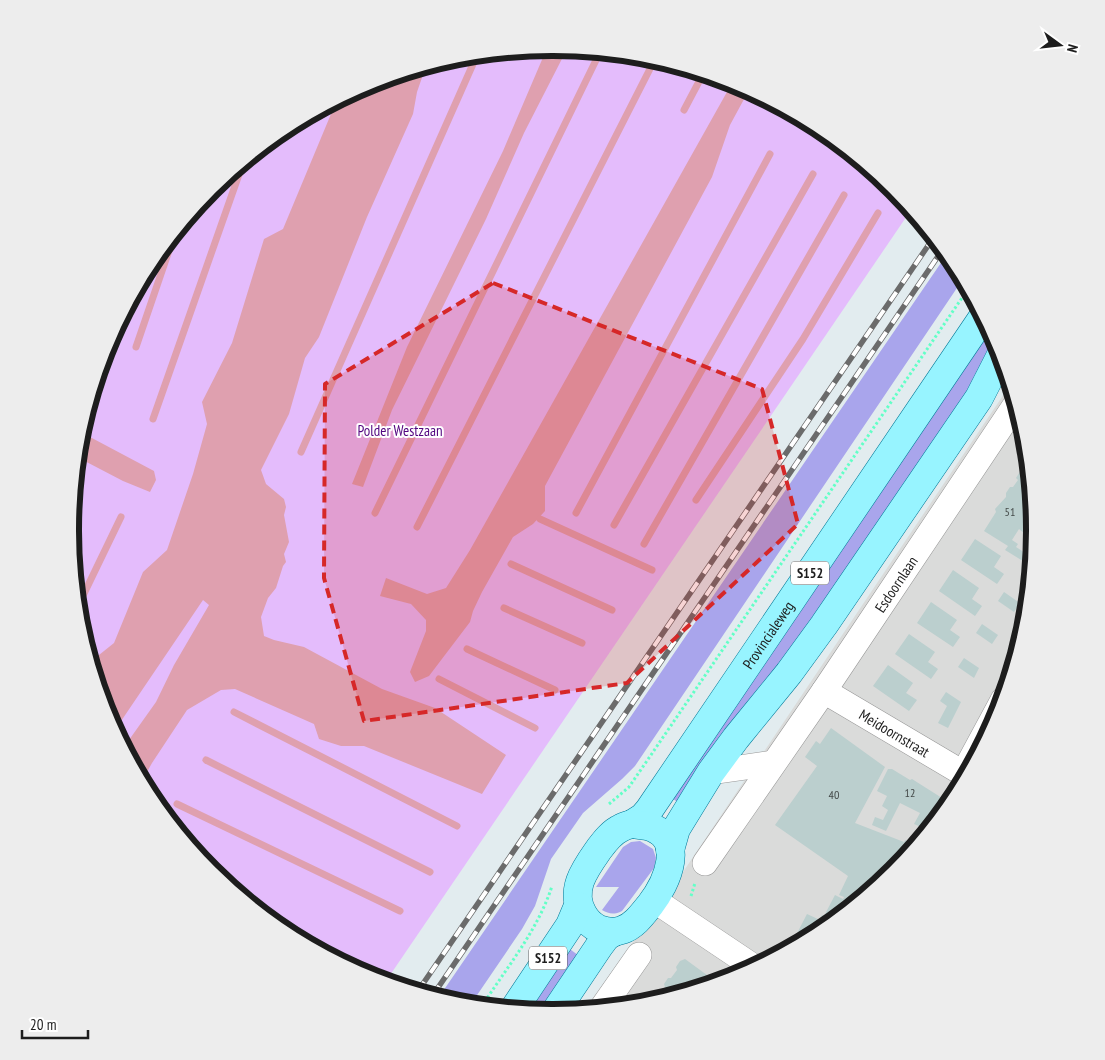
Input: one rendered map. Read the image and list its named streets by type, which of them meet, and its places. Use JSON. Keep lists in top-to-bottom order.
{
  "streets": {
    "main road": ["S152", "Provincialeweg"],
    "street": ["Esdoornlaan", "Meidoornstraat"]
  },
  "crossings": [
    ["S152", "Provincialeweg"],
    ["Esdoornlaan", "Meidoornstraat"]
  ],
  "parks": ["Polder Westzaan"],
  "house_numbers": ["51", "12", "40"],
  "scale_bar": "20 m",
  "north": "right"
}
